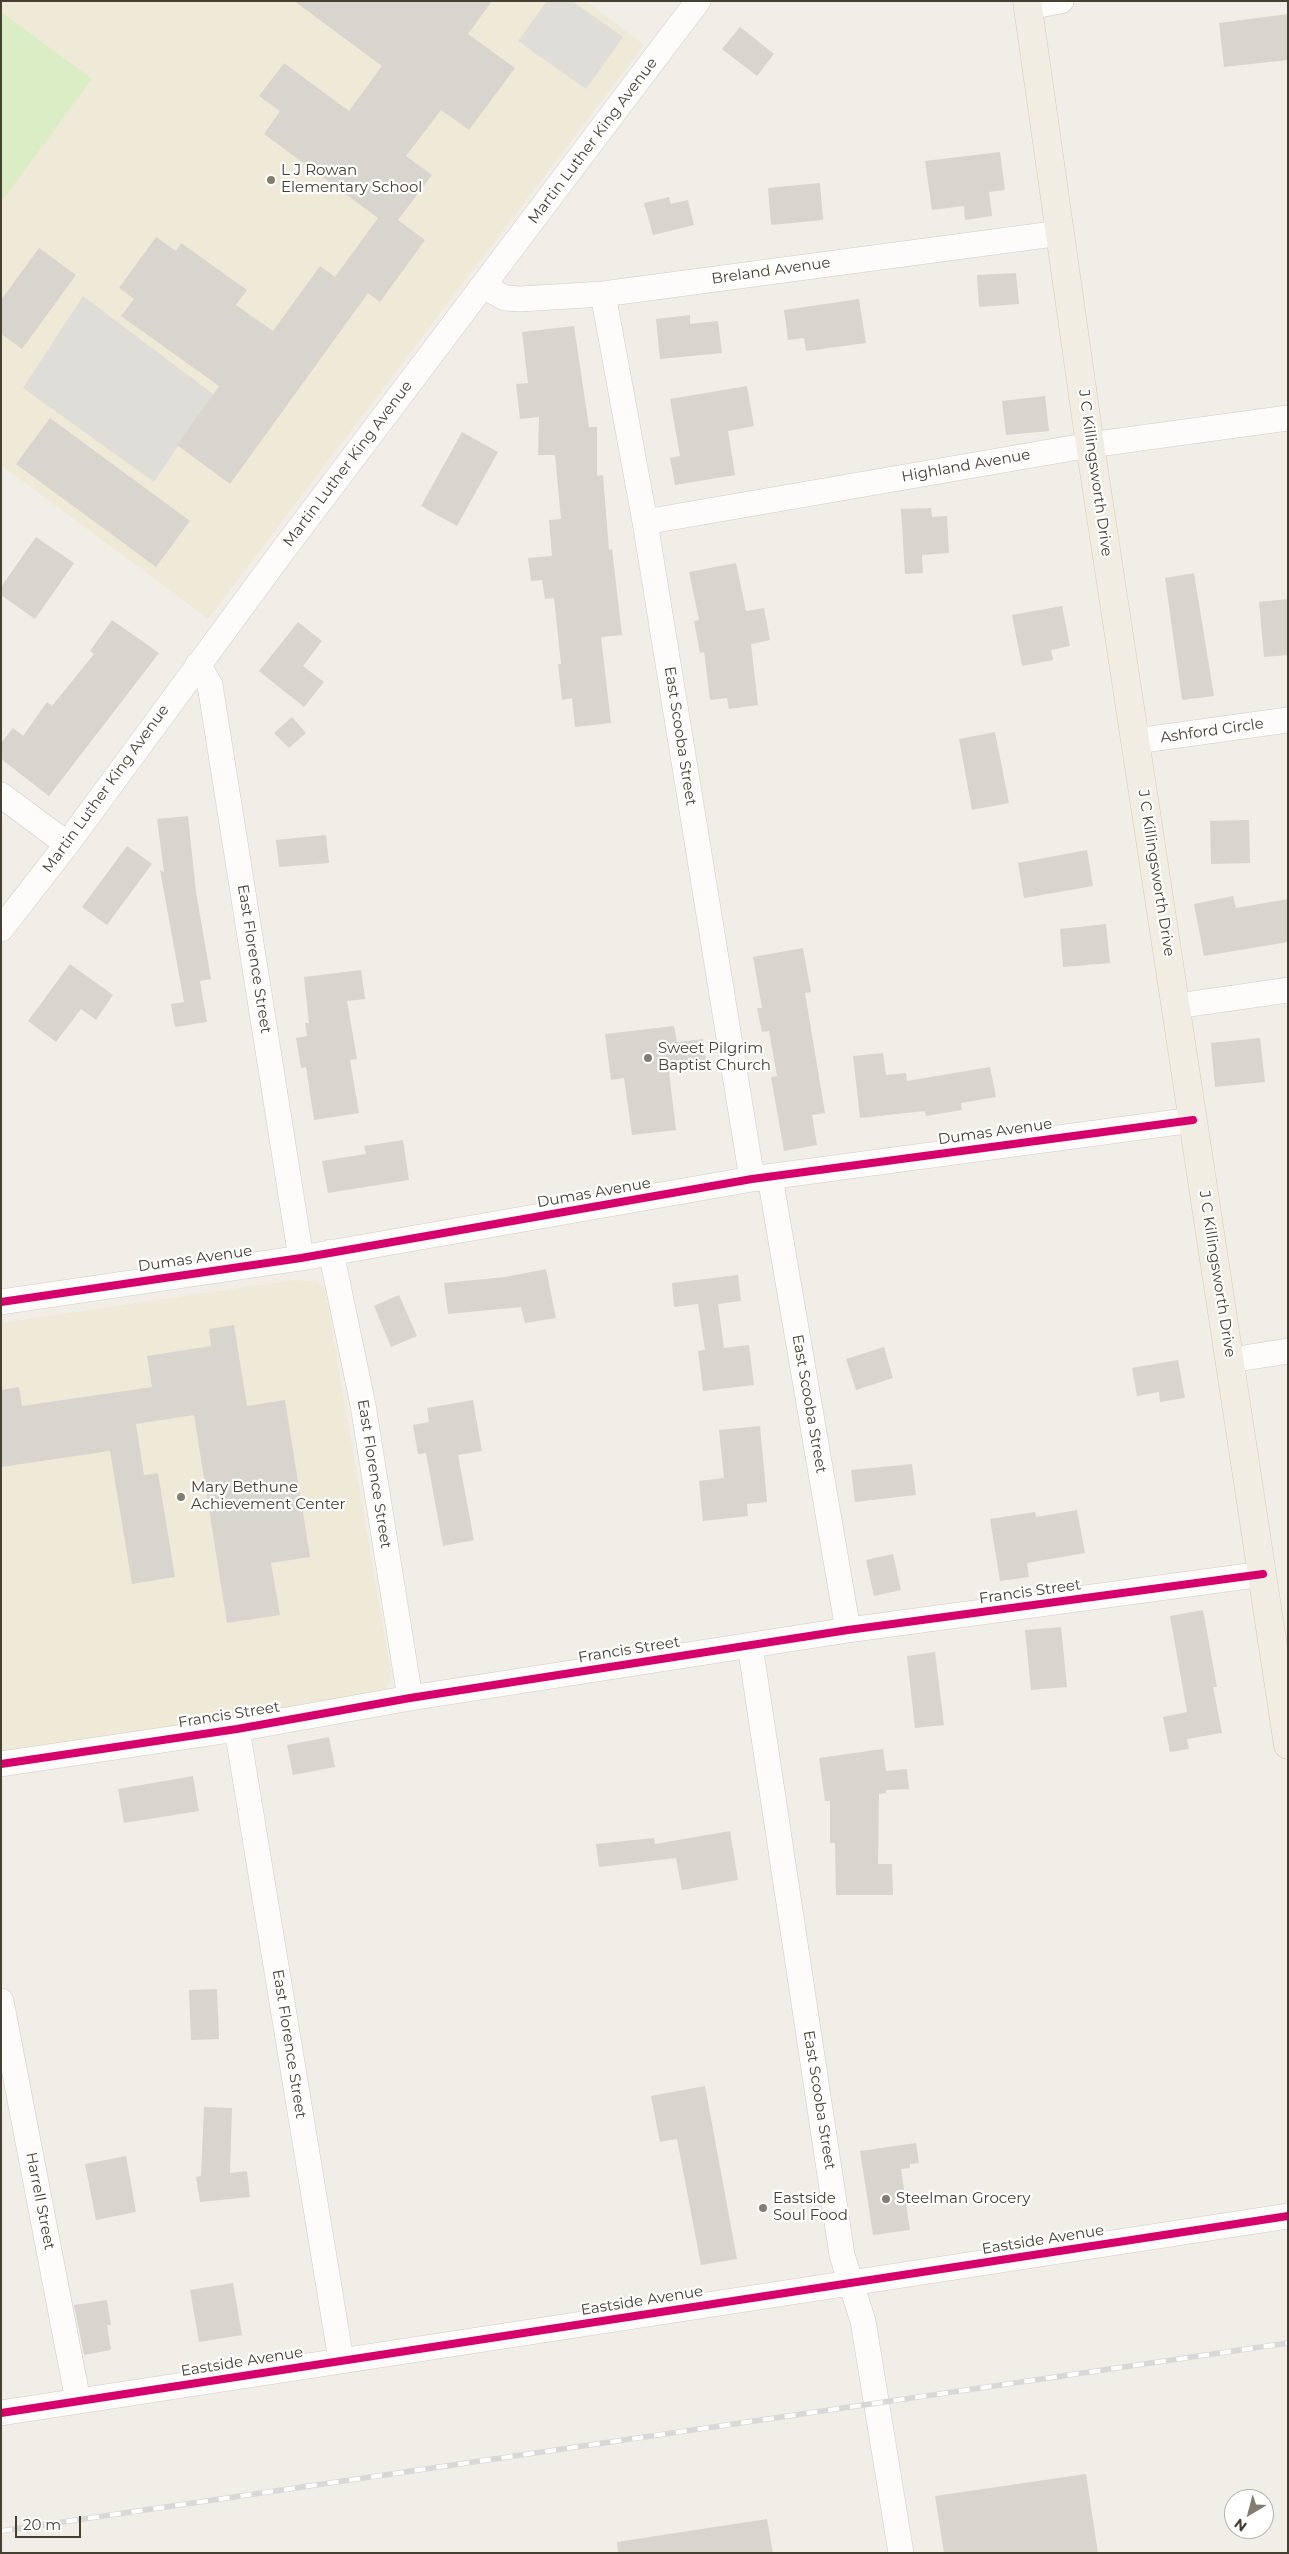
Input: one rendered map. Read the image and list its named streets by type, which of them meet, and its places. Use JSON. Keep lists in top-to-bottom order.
{
  "streets": {
    "main road": ["J C Killingsworth Drive"],
    "street": [
      "Martin Luther King Avenue",
      "Breland Avenue",
      "Highland Avenue",
      "Ashford Circle",
      "East Scooba Street",
      "East Florence Street",
      "Dumas Avenue",
      "Francis Street",
      "Harrell Street",
      "Eastside Avenue"
    ]
  },
  "crossings": [
    ["Martin Luther King Avenue", "Breland Avenue"],
    ["Martin Luther King Avenue", "East Florence Street"],
    ["Breland Avenue", "J C Killingsworth Drive"],
    ["Breland Avenue", "East Scooba Street"],
    ["Highland Avenue", "J C Killingsworth Drive"],
    ["Highland Avenue", "East Scooba Street"],
    ["J C Killingsworth Drive", "Ashford Circle"],
    ["J C Killingsworth Drive", "Dumas Avenue"],
    ["J C Killingsworth Drive", "Francis Street"],
    ["East Scooba Street", "Dumas Avenue"],
    ["East Scooba Street", "Francis Street"],
    ["East Scooba Street", "Eastside Avenue"],
    ["East Florence Street", "Dumas Avenue"],
    ["East Florence Street", "Francis Street"],
    ["East Florence Street", "Eastside Avenue"],
    ["Harrell Street", "Eastside Avenue"]
  ],
  "places": [
    "L J Rowan Elementary School",
    "Sweet Pilgrim Baptist Church",
    "Mary Bethune Achievement Center",
    "Steelman Grocery",
    "Eastside Soul Food"
  ],
  "scale_bar": "20 m",
  "north": "bottom left"
}
